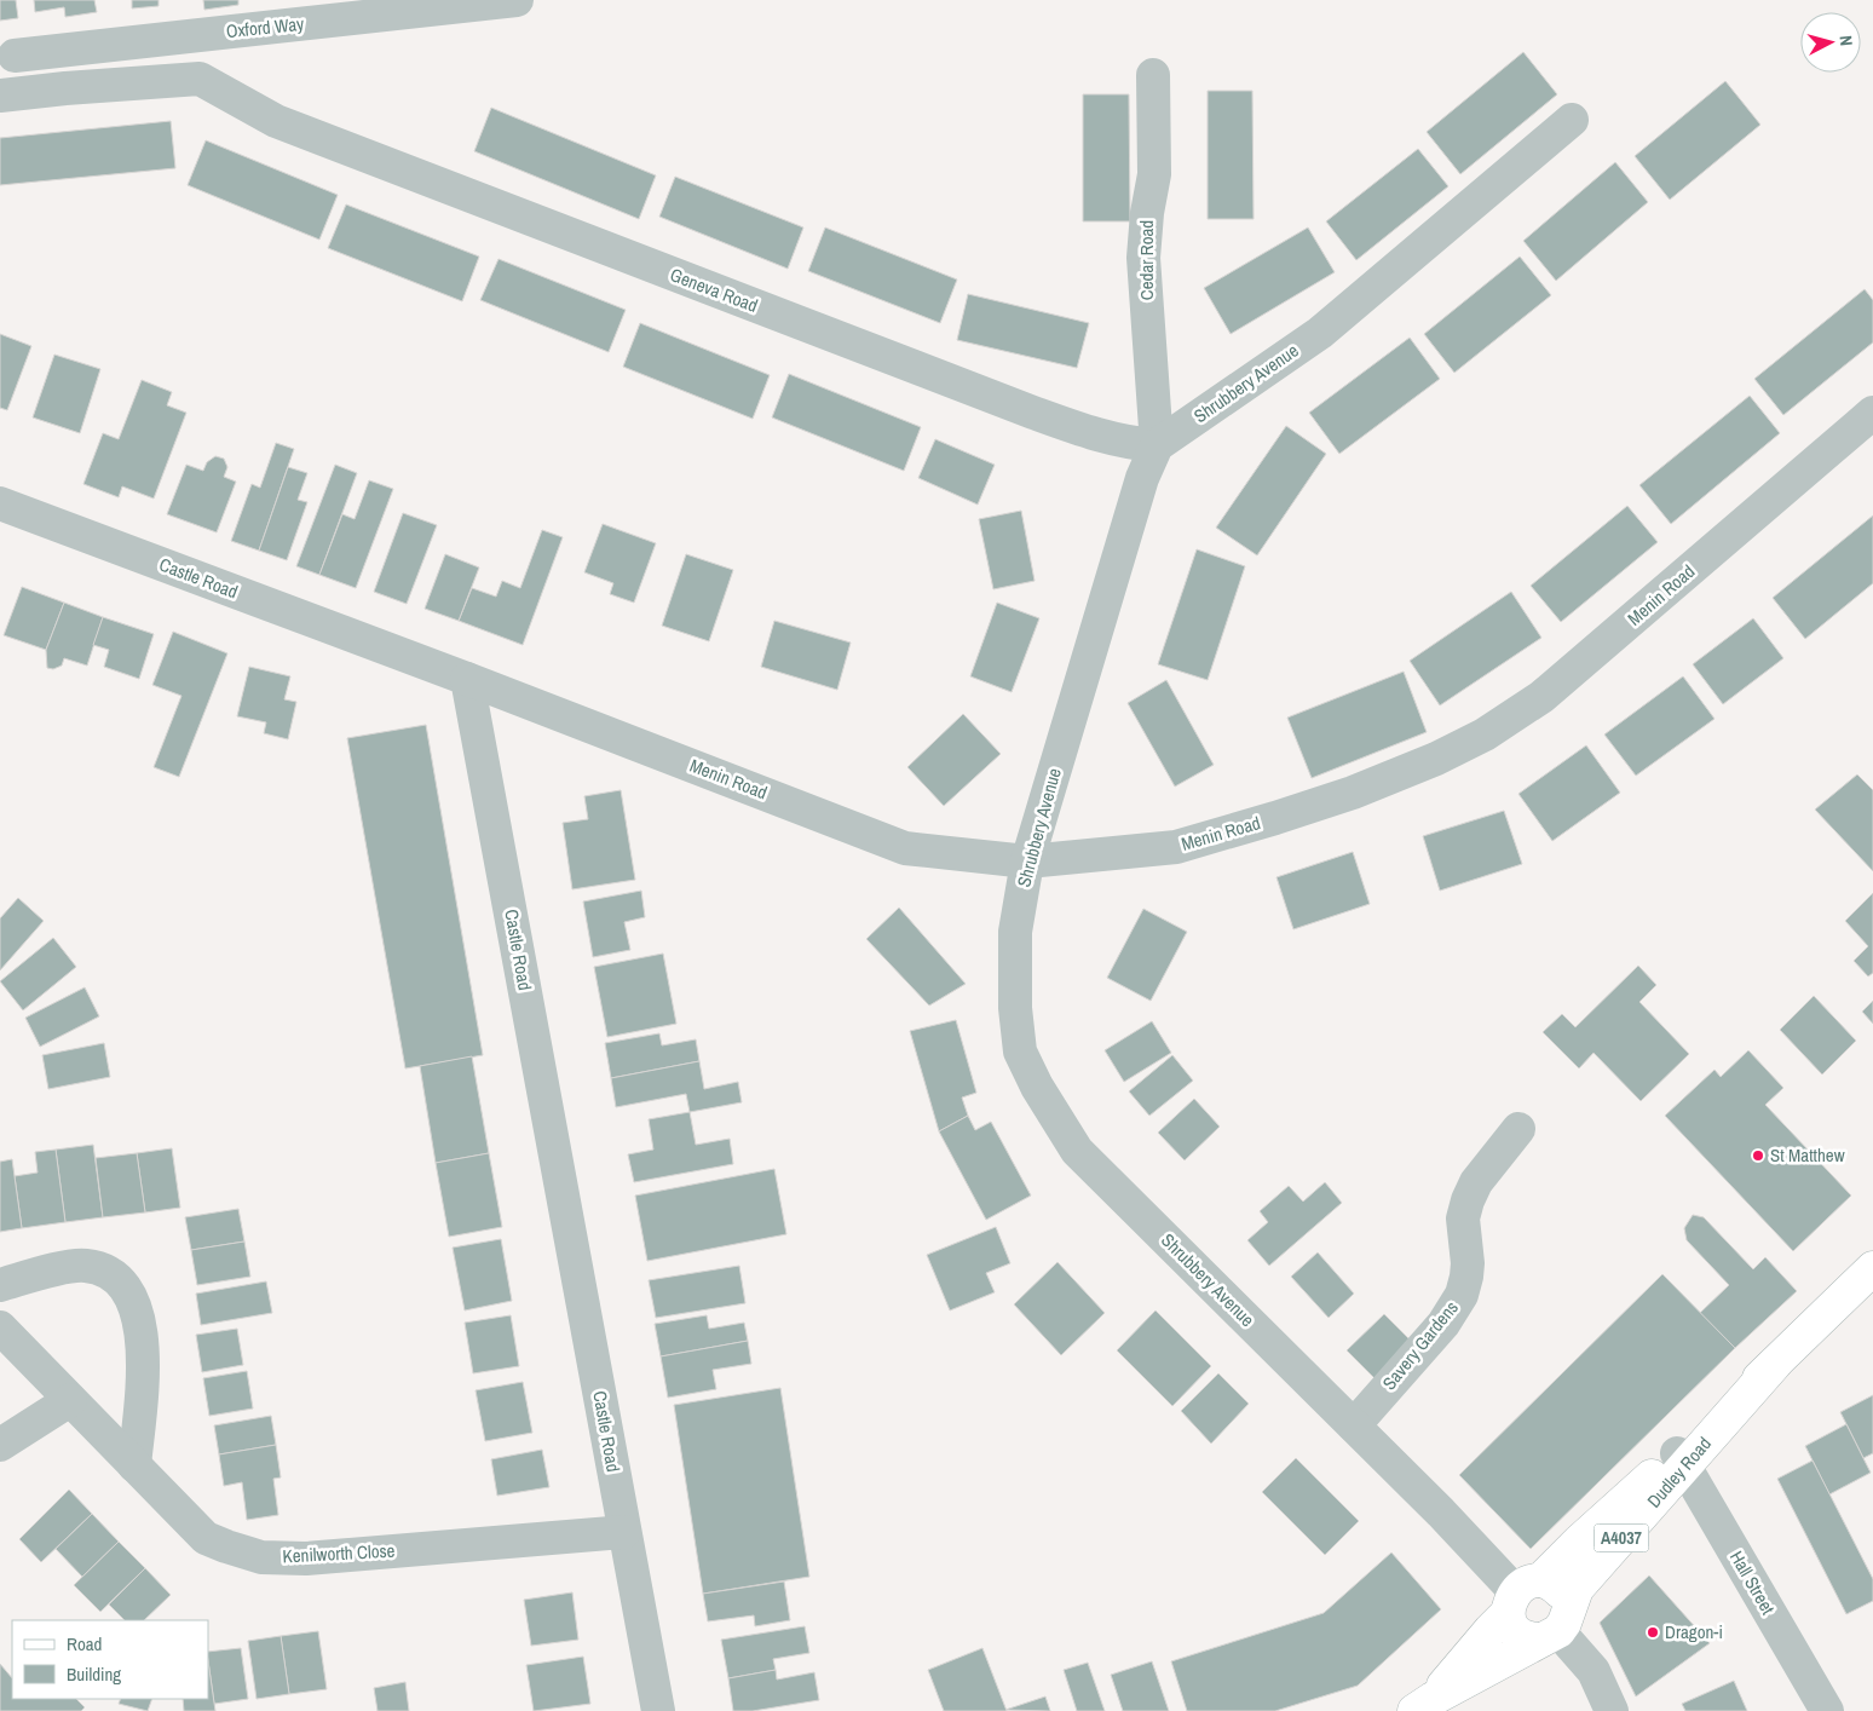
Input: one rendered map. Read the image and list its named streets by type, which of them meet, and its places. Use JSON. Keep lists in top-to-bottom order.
{
  "streets": {
    "main road": ["Dudley Road", "A4037"],
    "street": [
      "Oxford Way",
      "Cedar Road",
      "Geneva Road",
      "Shrubbery Avenue",
      "Castle Road",
      "Menin Road",
      "Savery Gardens",
      "Kenilworth Close",
      "Hall Street"
    ]
  },
  "crossings": [
    ["Cedar Road", "Geneva Road"],
    ["Cedar Road", "Shrubbery Avenue"],
    ["Geneva Road", "Shrubbery Avenue"],
    ["Shrubbery Avenue", "Menin Road"],
    ["Shrubbery Avenue", "Savery Gardens"],
    ["Shrubbery Avenue", "Dudley Road"],
    ["Castle Road", "Menin Road"],
    ["Castle Road", "Kenilworth Close"],
    ["Dudley Road", "Hall Street"]
  ],
  "places": ["St Matthew", "Dragon-i"],
  "legend": ["Road", "Building"],
  "north": "right"
}
